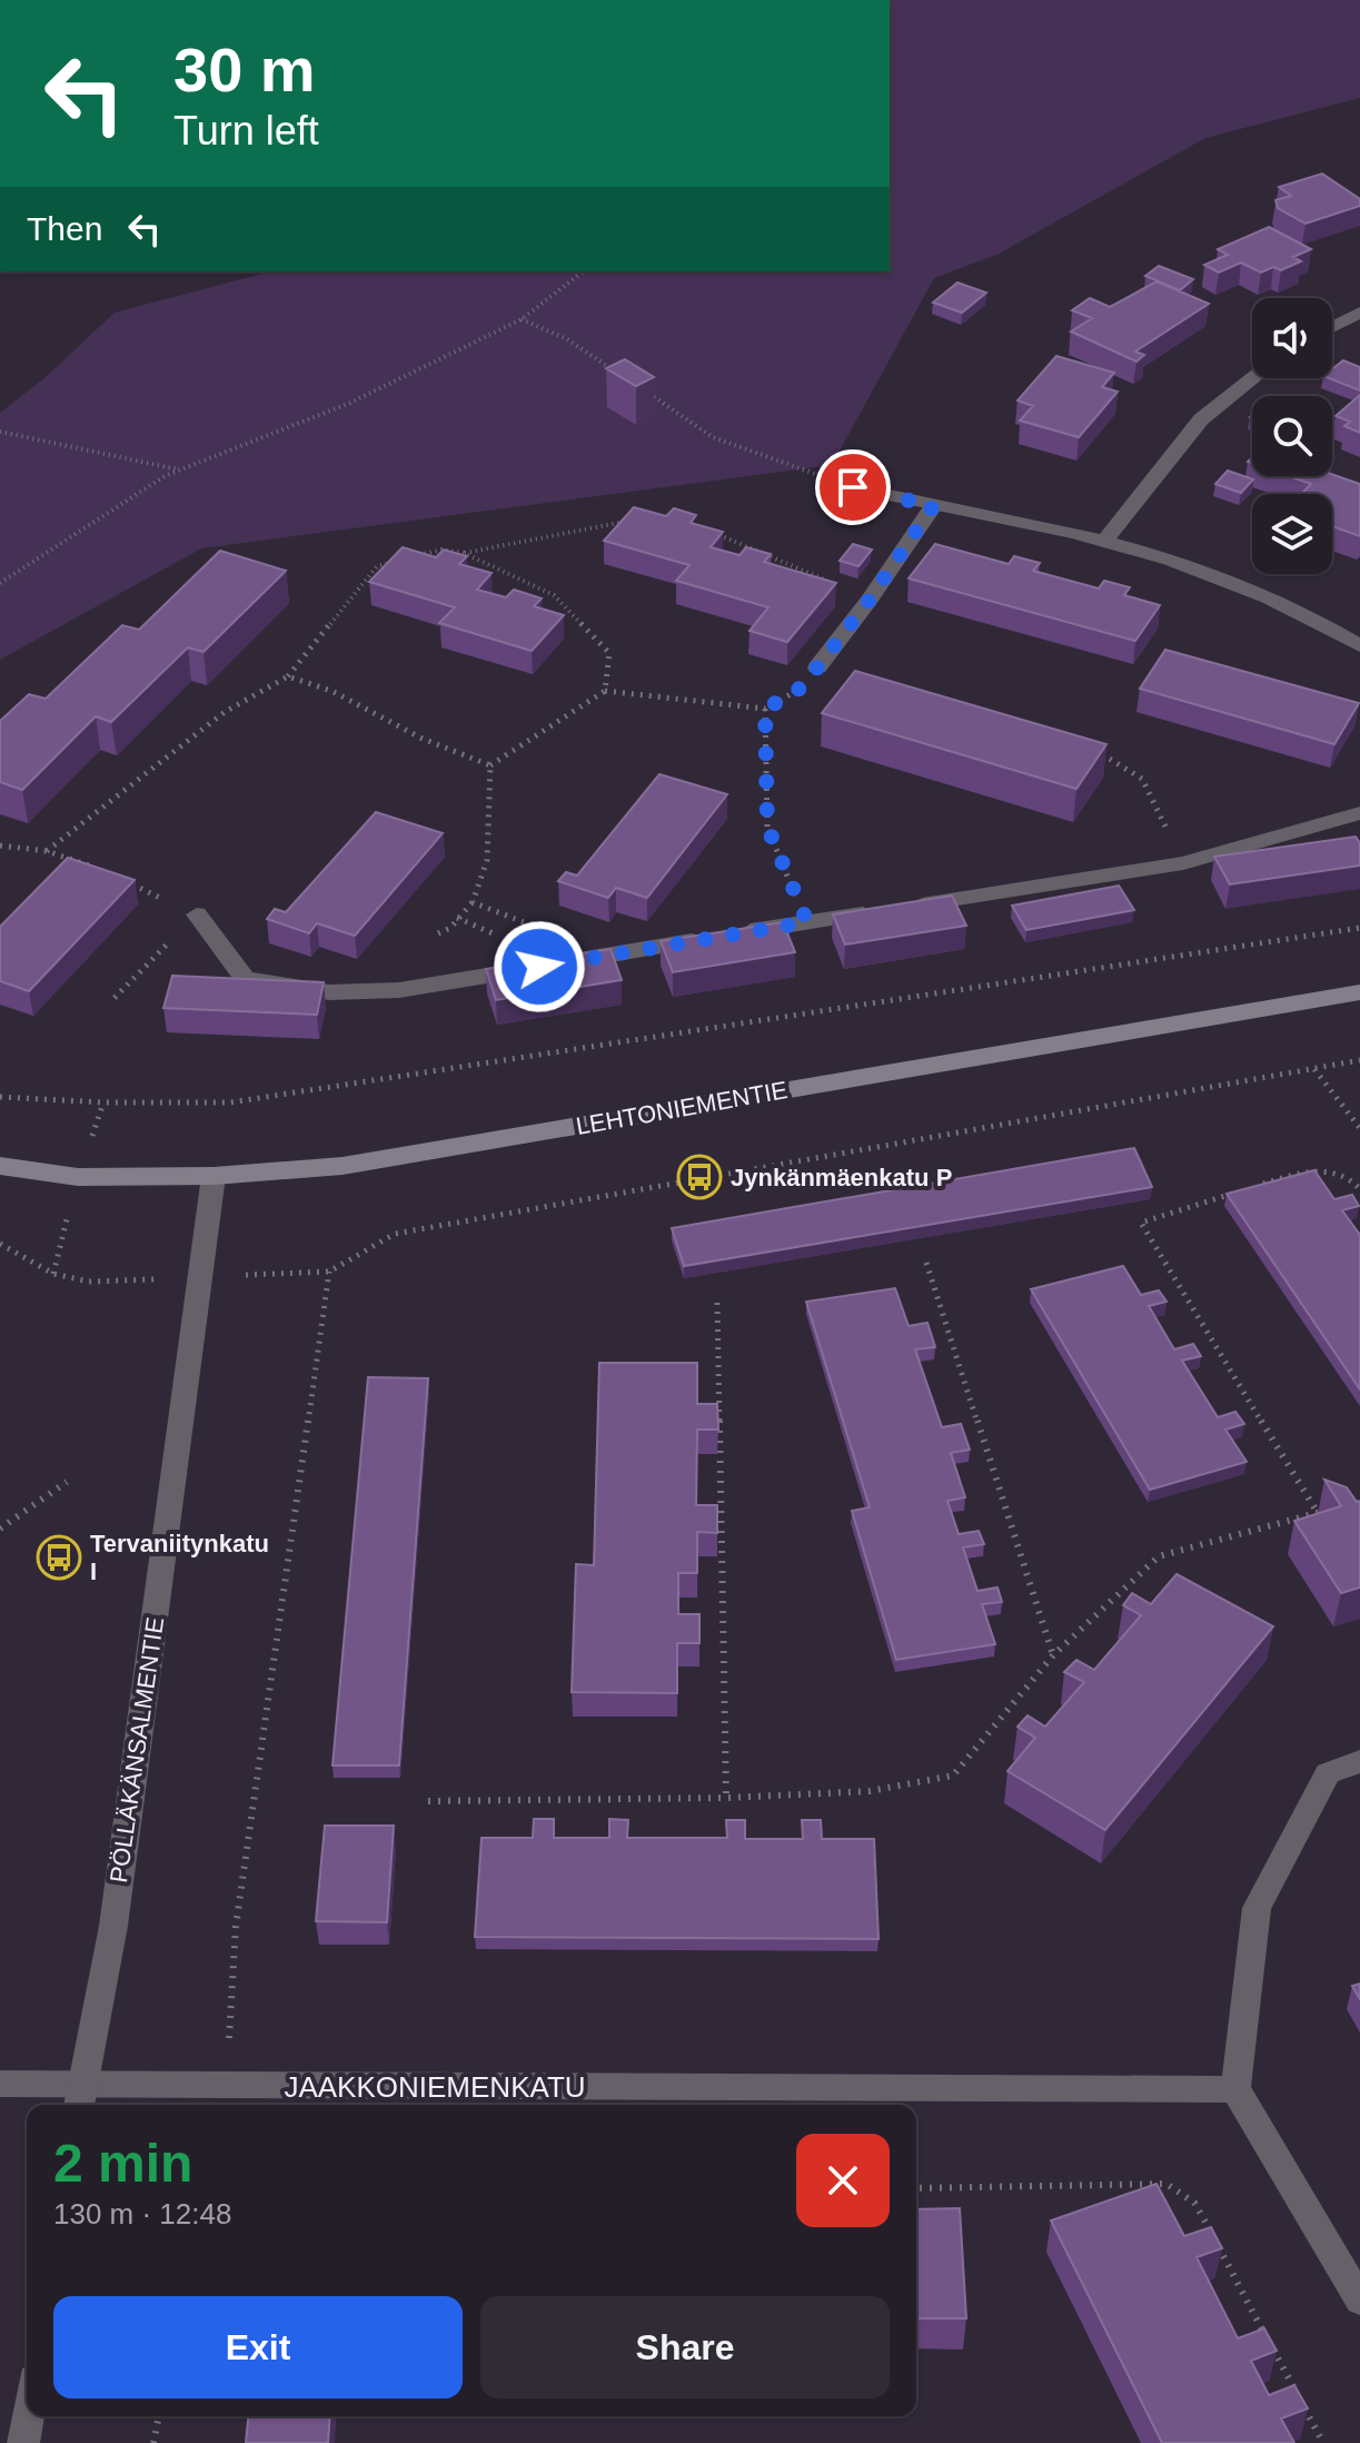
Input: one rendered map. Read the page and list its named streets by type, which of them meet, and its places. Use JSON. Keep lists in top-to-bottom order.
{
  "streets": {
    "main road": ["LEHTONIEMENTIE"],
    "street": ["PÖLLÄKÄNSALMENTIE", "JAAKKONIEMENKATU"]
  },
  "crossings": [
    ["LEHTONIEMENTIE", "PÖLLÄKÄNSALMENTIE"],
    ["PÖLLÄKÄNSALMENTIE", "JAAKKONIEMENKATU"]
  ],
  "places": {
    "bus stop": ["Jynkänmäenkatu P", "Tervaniitynkatu I"]
  },
  "page": {
    "turn": ["30 m", "Turn left"],
    "then": "Then",
    "heading": ["2 min", "130 m · 12:48"],
    "buttons": ["Exit", "Share"]
  }
}
